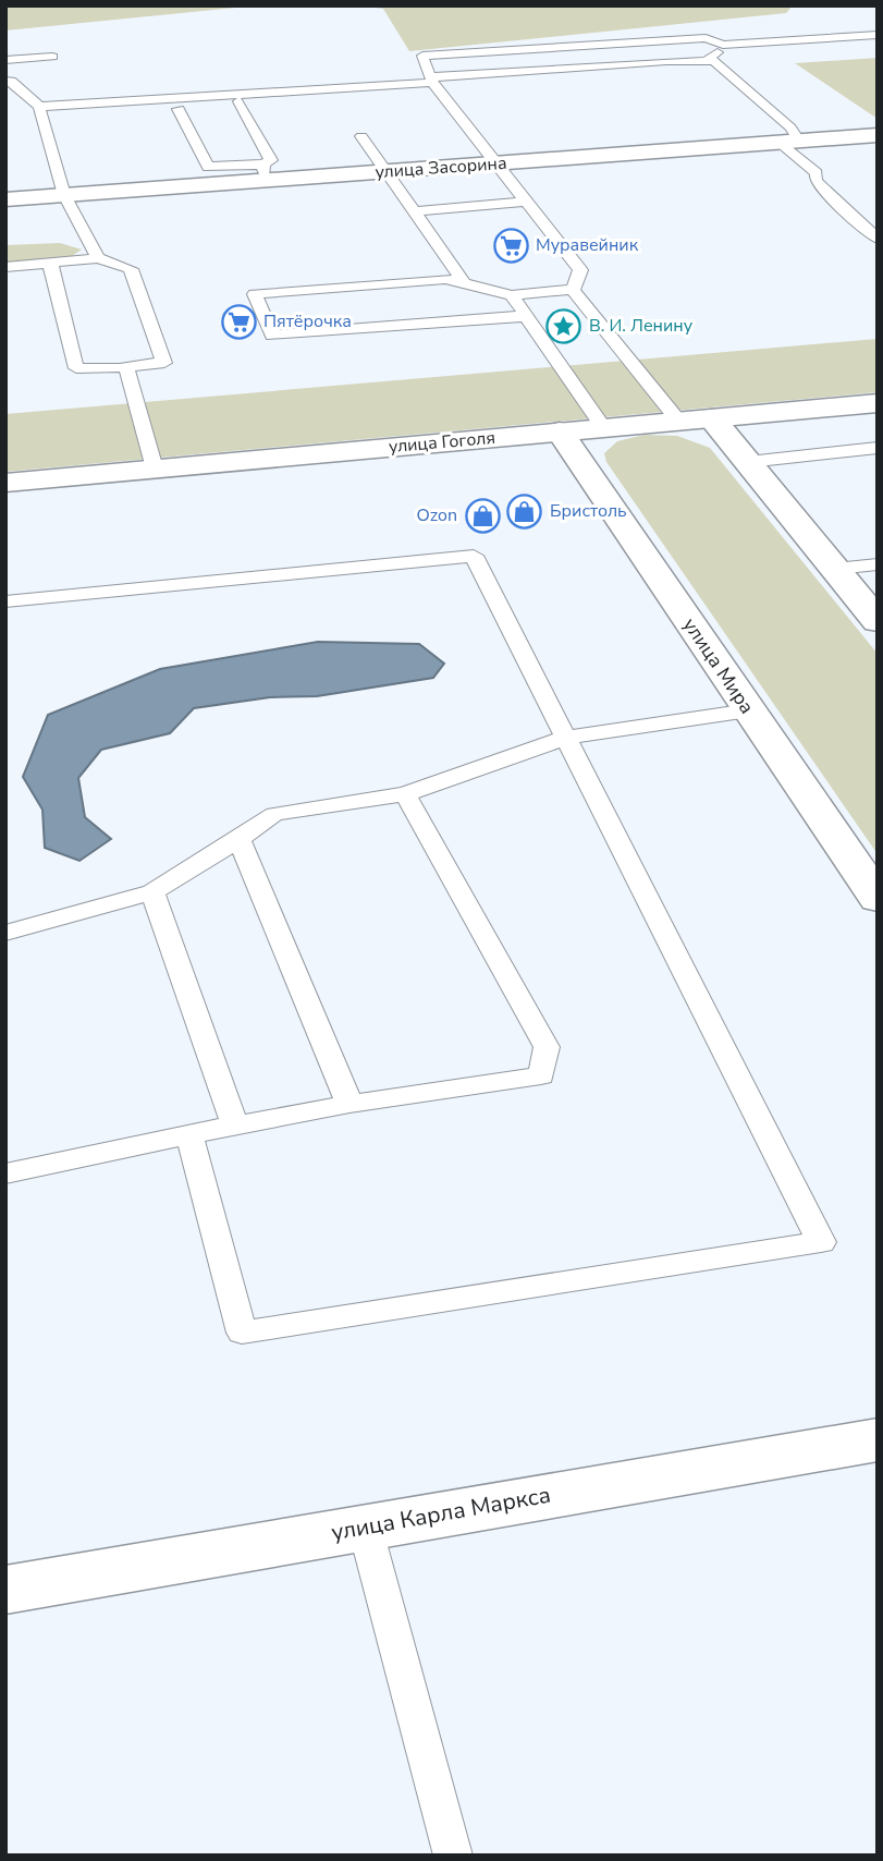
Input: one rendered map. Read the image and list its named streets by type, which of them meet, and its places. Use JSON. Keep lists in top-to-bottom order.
{
  "streets": {
    "street": [
      "улица Засорина",
      "улица Гоголя",
      "улица Мира",
      "улица Карла Маркса"
    ]
  },
  "crossings": [
    ["улица Гоголя", "улица Мира"]
  ],
  "places": {
    "supermarket": ["Муравейник", "Пятёрочка"],
    "place": ["В. И. Ленину"],
    "shop": ["Бристоль", "Ozon"]
  }
}
